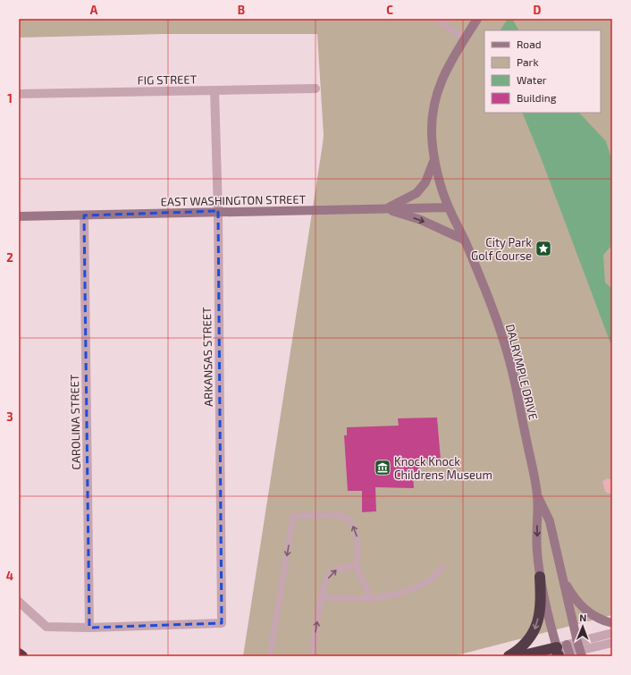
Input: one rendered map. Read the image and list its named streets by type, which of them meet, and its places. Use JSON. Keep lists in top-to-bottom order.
{
  "streets": {
    "street": [
      "FIG STREET",
      "EAST WASHINGTON STREET",
      "ARKANSAS STREET",
      "DALRYMPLE DRIVE",
      "CAROLINA STREET"
    ]
  },
  "crossings": [
    ["FIG STREET", "ARKANSAS STREET"],
    ["EAST WASHINGTON STREET", "ARKANSAS STREET"],
    ["EAST WASHINGTON STREET", "DALRYMPLE DRIVE"],
    ["EAST WASHINGTON STREET", "CAROLINA STREET"],
    ["ARKANSAS STREET", "CAROLINA STREET"]
  ],
  "places": {
    "place": ["City Park Golf Course"],
    "museum": ["Knock Knock Childrens Museum"]
  },
  "legend": [
    "Road",
    "Park",
    "Water",
    "Building"
  ],
  "north": "top",
  "grid": {
    "columns": [
      "A",
      "B",
      "C",
      "D"
    ],
    "rows": [
      "1",
      "2",
      "3",
      "4"
    ]
  }
}
